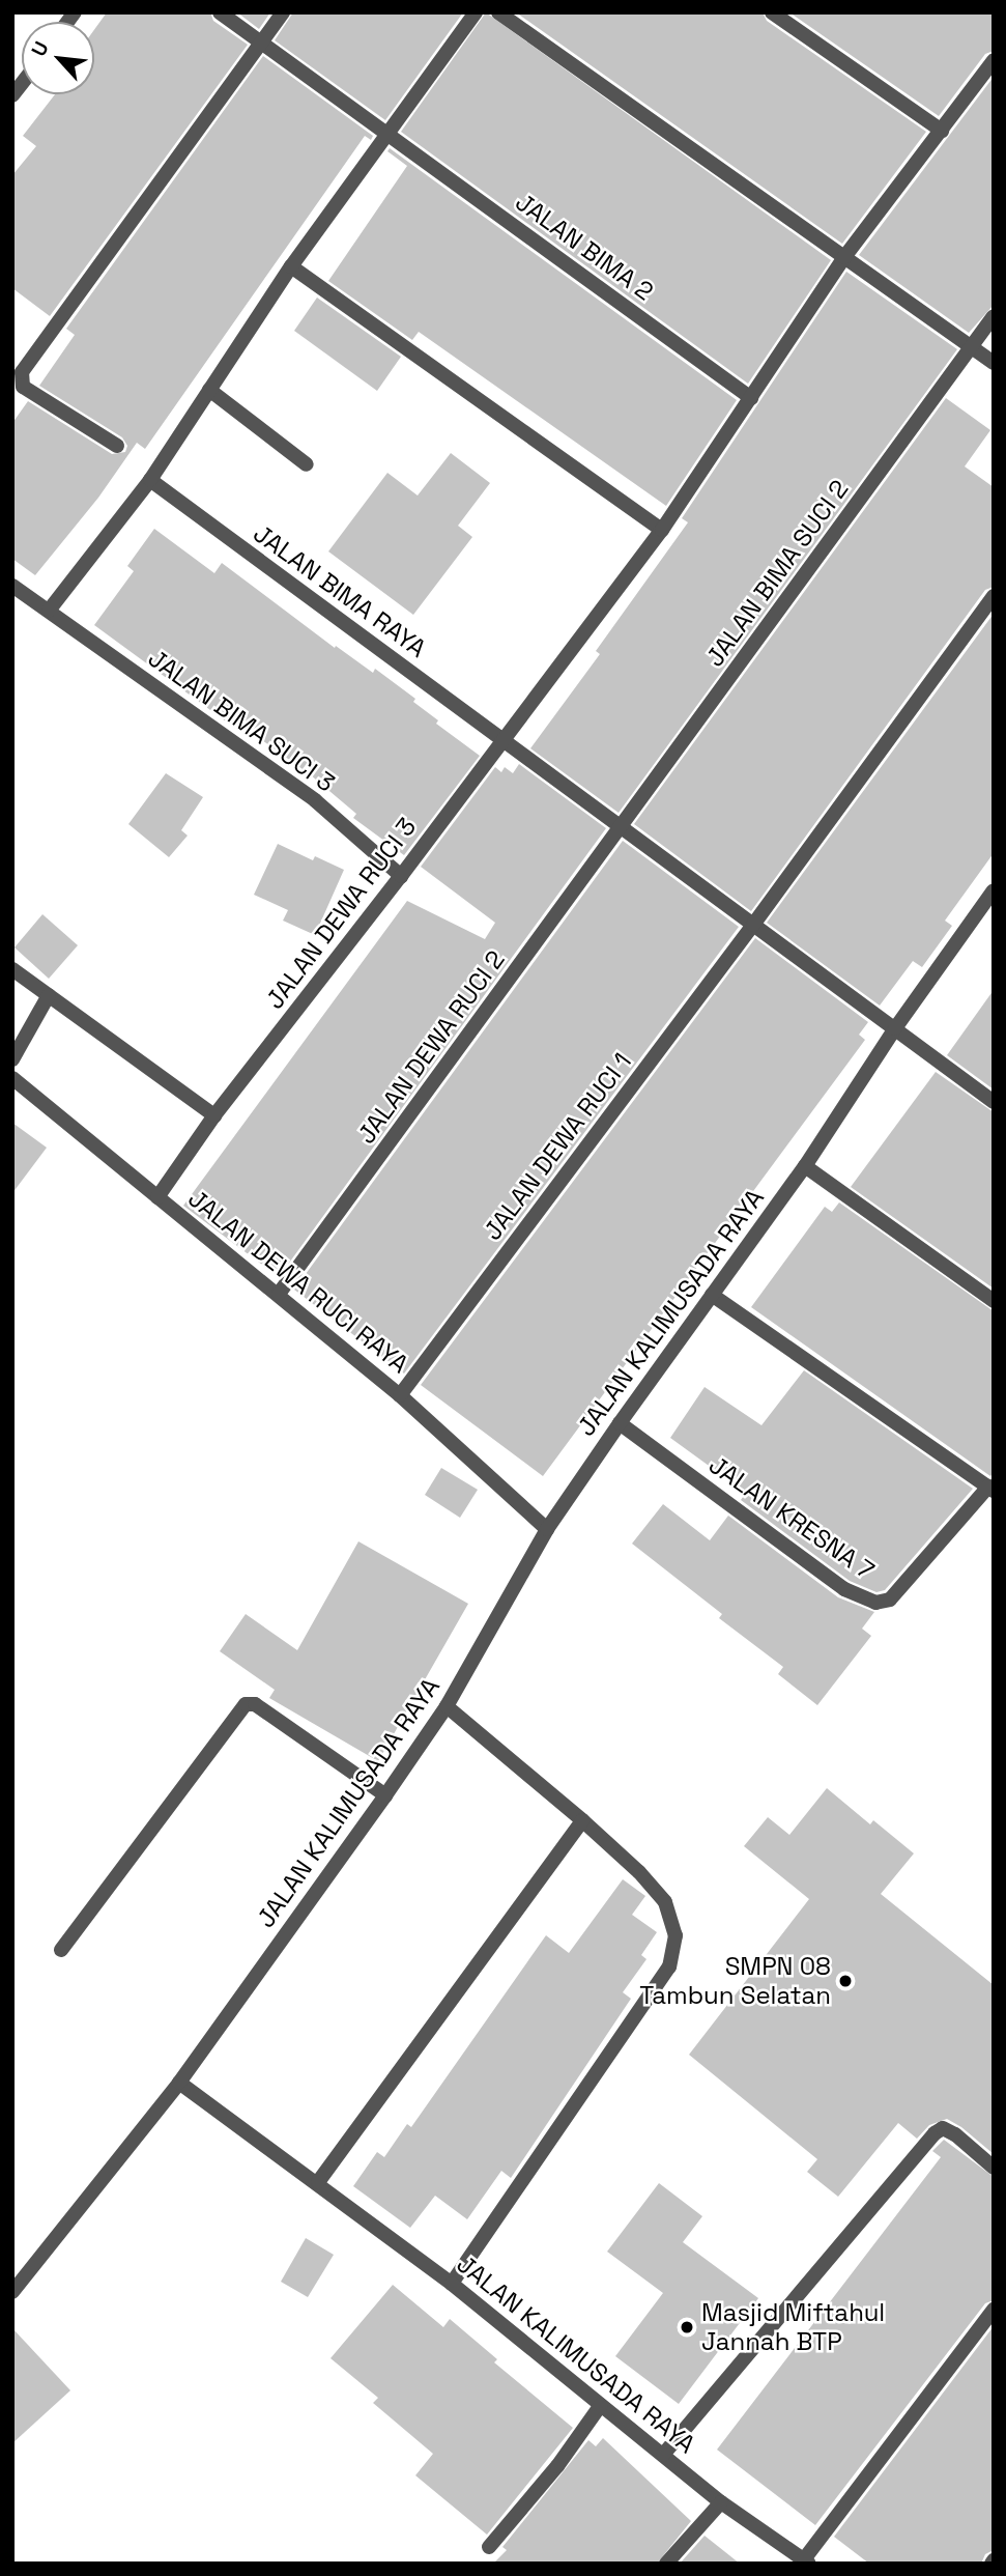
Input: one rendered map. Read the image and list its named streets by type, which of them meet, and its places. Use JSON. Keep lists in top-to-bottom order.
{
  "streets": {
    "street": [
      "JALAN BIMA 2",
      "JALAN BIMA SUCI 2",
      "JALAN BIMA RAYA",
      "JALAN BIMA SUCI 3",
      "JALAN DEWA RUCI 3",
      "JALAN DEWA RUCI 2",
      "JALAN DEWA RUCI 1",
      "JALAN DEWA RUCI RAYA",
      "JALAN KALIMUSADA RAYA",
      "JALAN KRESNA 7"
    ]
  },
  "crossings": [
    ["JALAN BIMA 2", "JALAN DEWA RUCI 3"],
    ["JALAN BIMA SUCI 2", "JALAN BIMA RAYA"],
    ["JALAN BIMA SUCI 2", "JALAN DEWA RUCI 2"],
    ["JALAN BIMA RAYA", "JALAN DEWA RUCI 3"],
    ["JALAN BIMA RAYA", "JALAN DEWA RUCI 2"],
    ["JALAN BIMA RAYA", "JALAN DEWA RUCI 1"],
    ["JALAN BIMA RAYA", "JALAN KALIMUSADA RAYA"],
    ["JALAN BIMA SUCI 3", "JALAN DEWA RUCI 3"],
    ["JALAN DEWA RUCI 3", "JALAN DEWA RUCI RAYA"],
    ["JALAN DEWA RUCI 2", "JALAN DEWA RUCI RAYA"],
    ["JALAN DEWA RUCI 1", "JALAN DEWA RUCI RAYA"],
    ["JALAN DEWA RUCI RAYA", "JALAN KALIMUSADA RAYA"],
    ["JALAN KALIMUSADA RAYA", "JALAN KRESNA 7"]
  ],
  "places": ["SMPN 08 Tambun Selatan", "Masjid Miftahul Jannah BTP"],
  "north": "top left"
}
